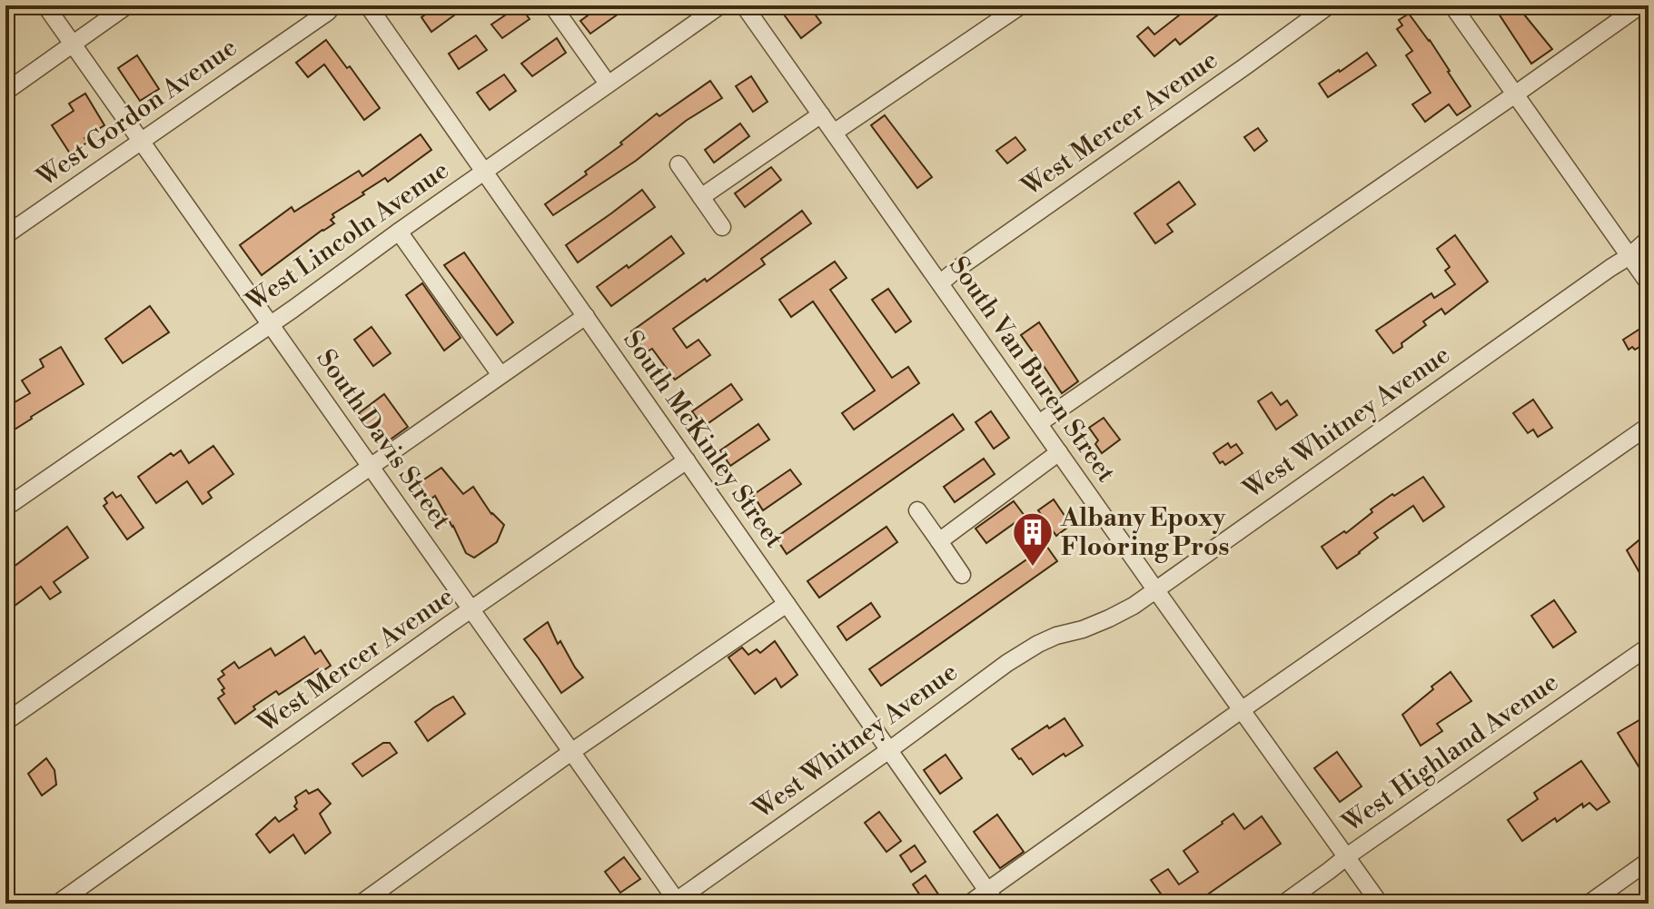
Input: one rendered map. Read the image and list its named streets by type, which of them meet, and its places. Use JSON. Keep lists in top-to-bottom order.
{
  "streets": {
    "street": [
      "West Gordon Avenue",
      "West Mercer Avenue",
      "West Lincoln Avenue",
      "South Van Buren Street",
      "West Whitney Avenue",
      "South Davis Street",
      "South McKinley Street",
      "West Highland Avenue"
    ]
  },
  "crossings": [
    ["West Gordon Avenue", "South Davis Street"],
    ["West Mercer Avenue", "South Van Buren Street"],
    ["West Mercer Avenue", "South Davis Street"],
    ["West Mercer Avenue", "South McKinley Street"],
    ["West Lincoln Avenue", "South Davis Street"],
    ["West Lincoln Avenue", "South McKinley Street"],
    ["South Van Buren Street", "West Whitney Avenue"],
    ["South Van Buren Street", "West Highland Avenue"],
    ["West Whitney Avenue", "South Davis Street"],
    ["West Whitney Avenue", "South McKinley Street"]
  ],
  "places": {
    "building": ["Albany Epoxy Flooring Pros"]
  }
}
